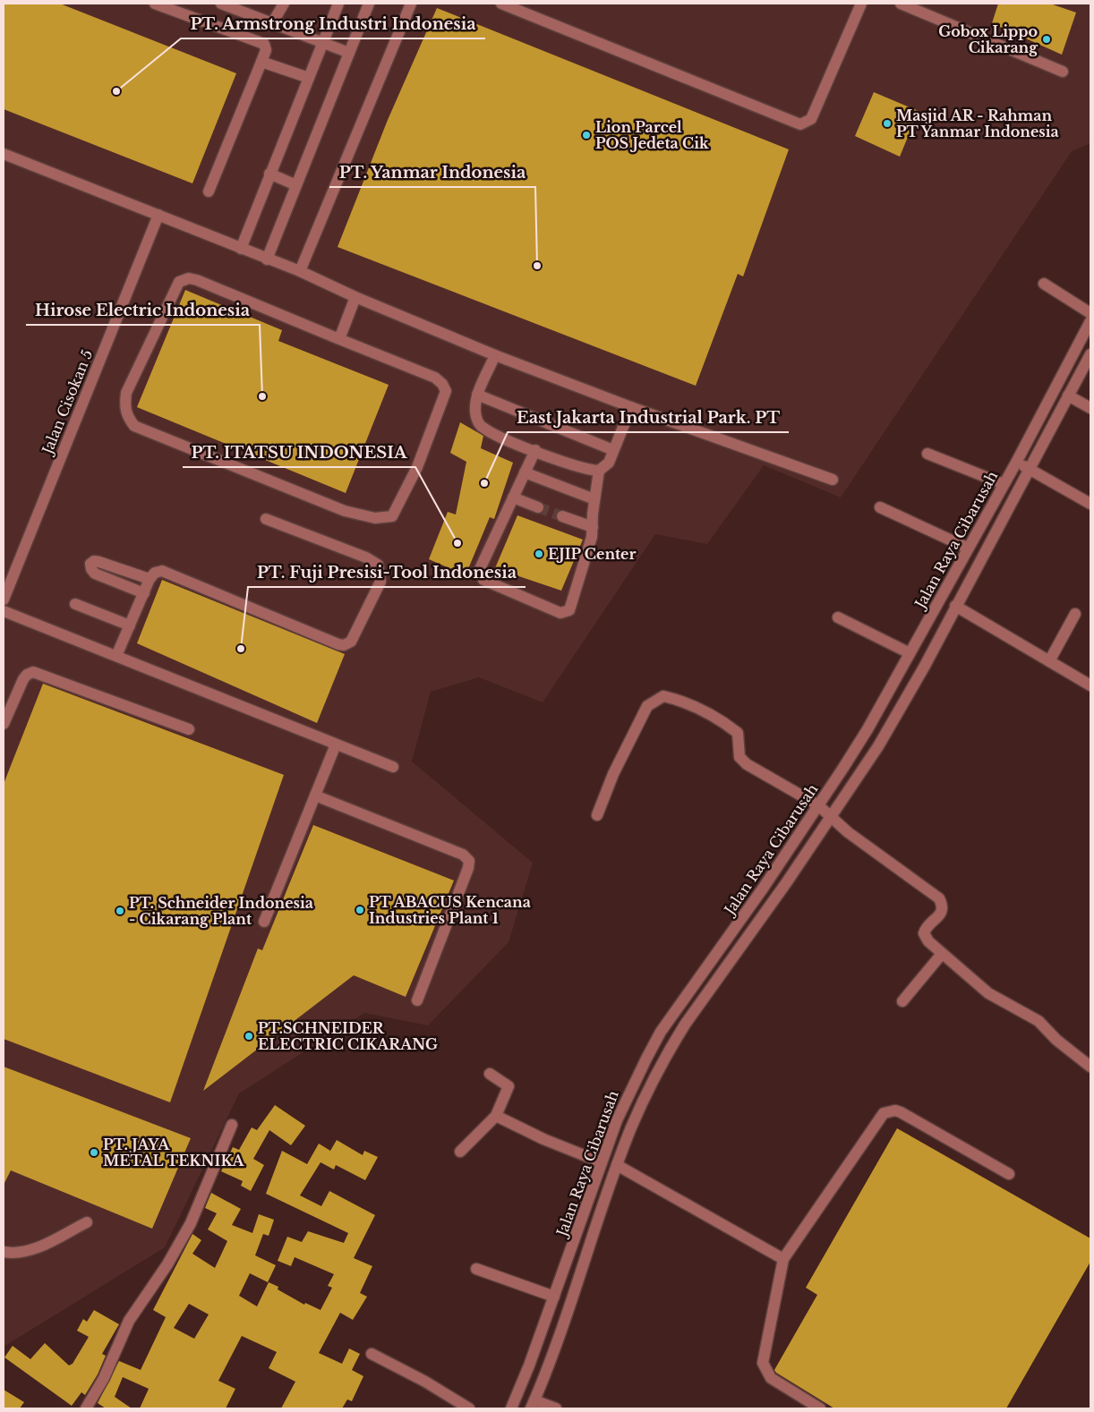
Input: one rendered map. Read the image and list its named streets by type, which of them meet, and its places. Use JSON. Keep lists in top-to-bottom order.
{
  "streets": {
    "street": ["Jalan Cisokan 5", "Jalan Raya Cibarusah"]
  },
  "places": [
    "Gobox Lippo Cikarang",
    "PT. Armstrong Industri Indonesia",
    "Masjid AR - Rahman PT Yanmar Indonesia",
    "Lion Parcel POS Jedeta Cik",
    "PT. Yanmar Indonesia",
    "Hirose Electric Indonesia",
    "East Jakarta Industrial Park. PT",
    "PT. ITATSU INDONESIA",
    "EJIP Center",
    "PT. Fuji Presisi-Tool Indonesia",
    "PT ABACUS Kencana Industries Plant 1",
    "PT. Schneider Indonesia - Cikarang Plant",
    "PT.SCHNEIDER ELECTRIC CIKARANG",
    "PT. JAYA METAL TEKNIKA"
  ]
}
